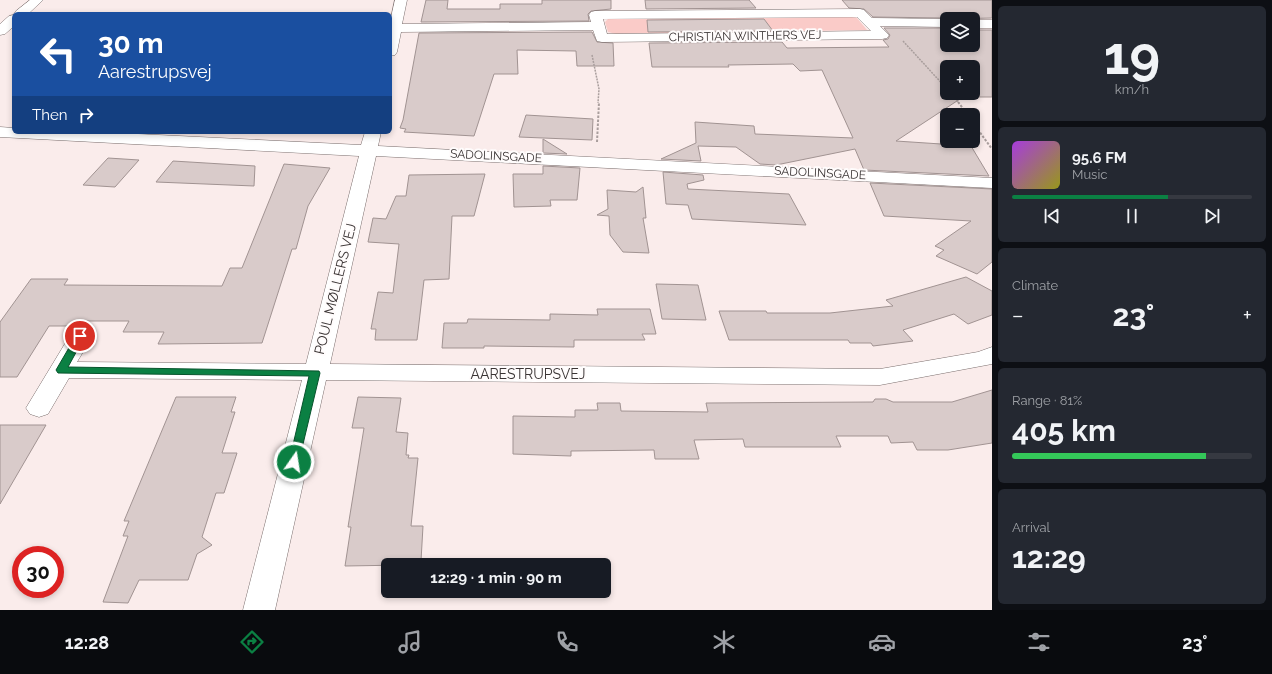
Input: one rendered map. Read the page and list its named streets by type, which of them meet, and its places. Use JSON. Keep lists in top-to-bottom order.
{
  "streets": {
    "street": [
      "CHRISTIAN WINTHERS VEJ",
      "SADOLINSGADE",
      "POUL MØLLERS VEJ",
      "AARESTRUPSVEJ"
    ]
  },
  "crossings": [
    ["SADOLINSGADE", "POUL MØLLERS VEJ"],
    ["POUL MØLLERS VEJ", "AARESTRUPSVEJ"]
  ],
  "page": {
    "tile": [
      ["19", "km/h"],
      "Climate",
      ["Range · 81%", "405 km"],
      ["Arrival", "12:29"]
    ],
    "map_buttons": ["+", "−"],
    "turn": ["30 m", "Aarestrupsvej"],
    "then": "Then",
    "song": ["95.6 FM", "Music"],
    "heat": ["−", "23°", "+"],
    "limit": "30",
    "trip": "12:29 · 1 min · 90 m",
    "tabs": ["12:28", "23°"]
  }
}
